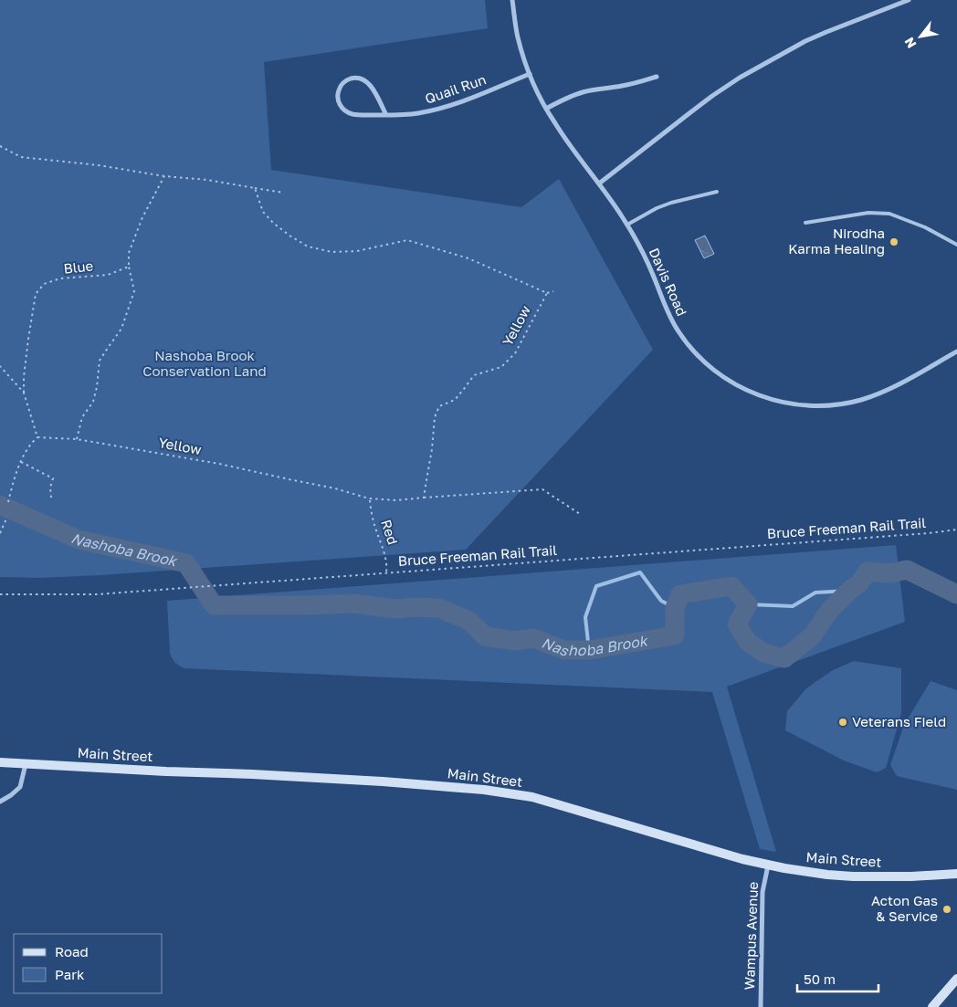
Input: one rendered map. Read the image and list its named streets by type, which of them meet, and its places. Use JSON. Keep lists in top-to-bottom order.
{
  "streets": {
    "main road": ["Main Street"],
    "street": ["Quail Run", "Davis Road", "Wampus Avenue"],
    "path": [
      "Blue",
      "Yellow",
      "Bruce Freeman Rail Trail",
      "Red"
    ]
  },
  "crossings": [
    ["Quail Run", "Davis Road"],
    ["Yellow", "Red"],
    ["Bruce Freeman Rail Trail", "Red"],
    ["Main Street", "Wampus Avenue"]
  ],
  "water": ["Nashoba Brook"],
  "parks": ["Nashoba Brook Conservation Land"],
  "places": ["Nirodha Karma Healing", "Veterans Field", "Acton Gas & Service"],
  "legend": ["Road", "Park"],
  "scale_bar": "50 m",
  "north": "bottom left"
}
